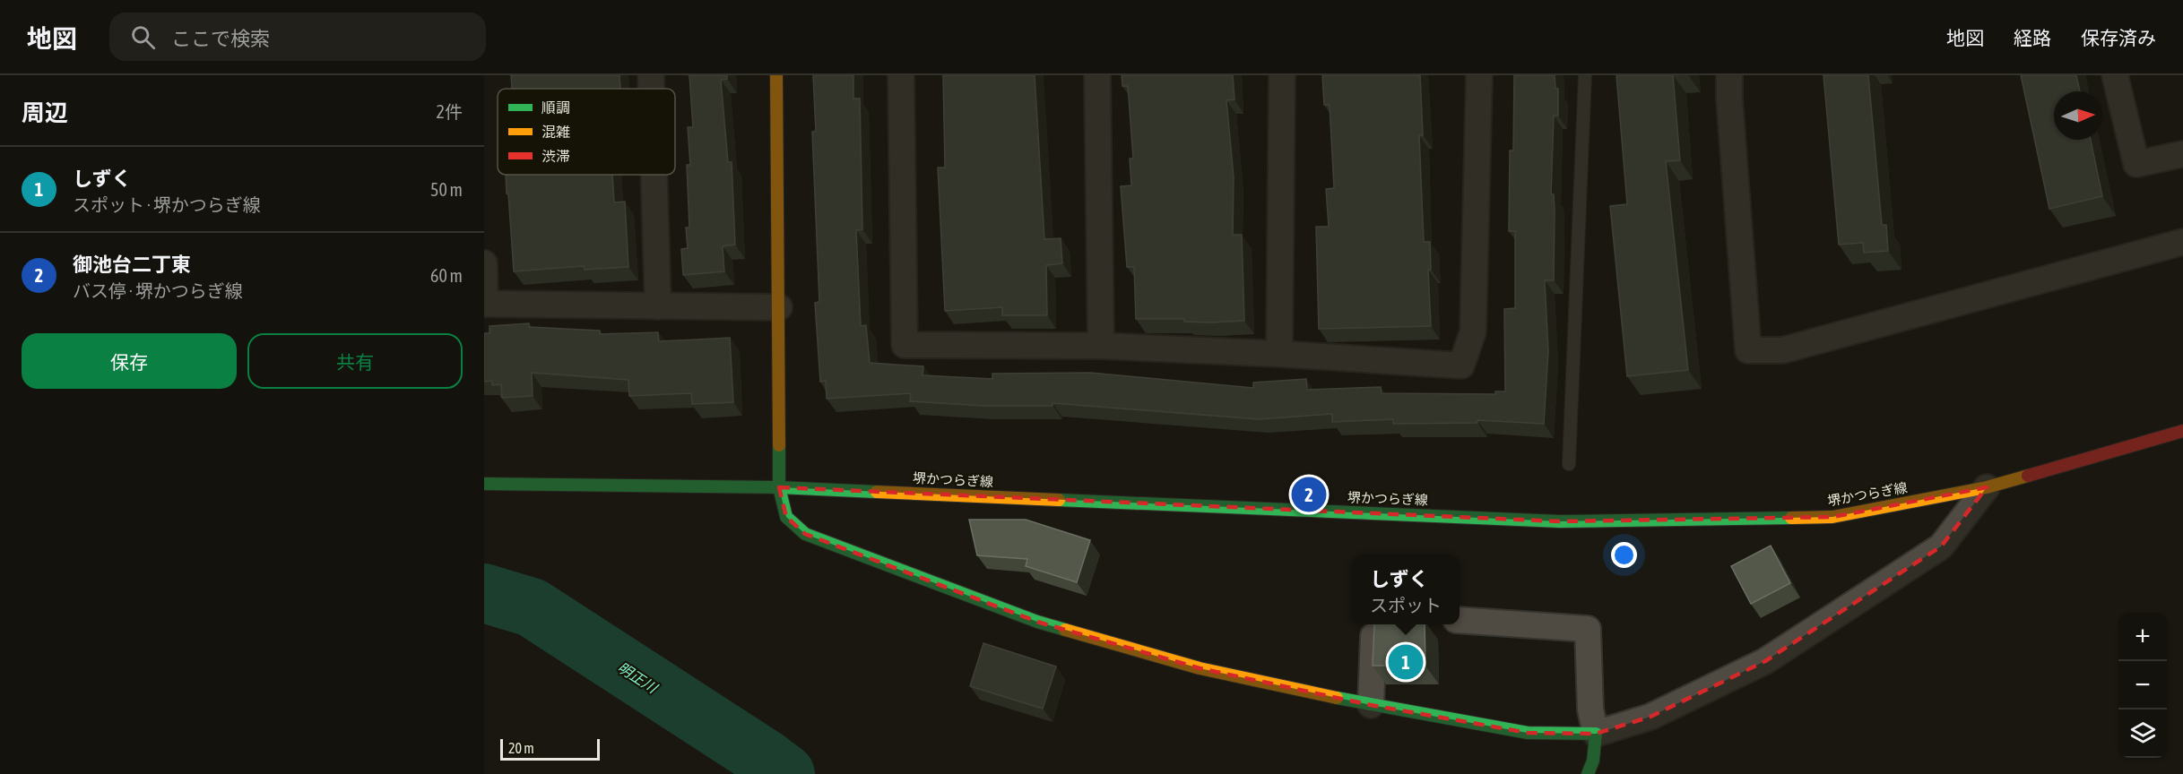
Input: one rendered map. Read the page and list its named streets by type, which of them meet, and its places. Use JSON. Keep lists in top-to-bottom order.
{
  "streets": {
    "main road": ["堺かつらぎ線"]
  },
  "water": ["明正川"],
  "legend": ["順調", "混雑", "渋滞"],
  "scale_bar": "20 m",
  "north": "right",
  "page": {
    "header": "地図",
    "search": "ここで検索",
    "nav": ["地図", "経路", "保存済み"],
    "heading": ["周辺", "2件"],
    "list": [
      {
        "mark": "1",
        "name": "しずく",
        "note": "スポット · 堺かつらぎ線",
        "value": "50 m"
      },
      {
        "mark": "2",
        "name": "御池台二丁東",
        "note": "バス停 · 堺かつらぎ線",
        "value": "60 m"
      }
    ],
    "buttons": ["保存", "共有"],
    "pins": ["2", "1"],
    "popup": ["しずく", "スポット"],
    "map_buttons": ["+", "−"],
    "scale": "20 m"
  }
}
